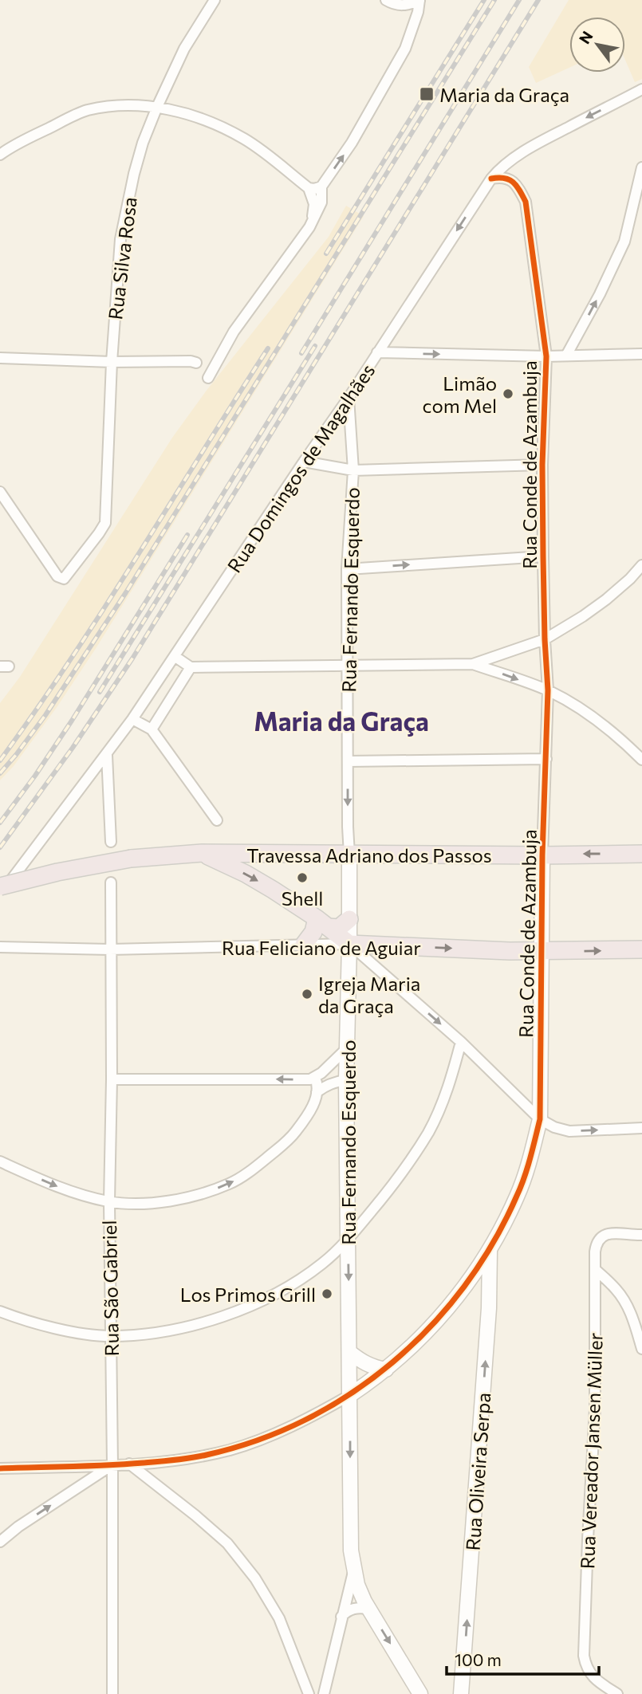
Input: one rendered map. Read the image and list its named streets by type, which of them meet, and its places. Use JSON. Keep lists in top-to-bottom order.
{
  "streets": {
    "main road": ["Travessa Adriano dos Passos", "Rua Feliciano de Aguiar"],
    "street": [
      "Rua Silva Rosa",
      "Rua Conde de Azambuja",
      "Rua Domingos de Magalhães",
      "Rua Fernando Esquerdo",
      "Rua São Gabriel",
      "Rua Vereador Jansen Müller",
      "Rua Oliveira Serpa"
    ]
  },
  "crossings": [
    ["Rua Conde de Azambuja", "Rua Domingos de Magalhães"],
    ["Rua Conde de Azambuja", "Rua Fernando Esquerdo"],
    ["Rua Conde de Azambuja", "Travessa Adriano dos Passos"],
    ["Rua Conde de Azambuja", "Rua Feliciano de Aguiar"],
    ["Rua Conde de Azambuja", "Rua São Gabriel"],
    ["Rua Conde de Azambuja", "Rua Oliveira Serpa"],
    ["Rua Domingos de Magalhães", "Rua Fernando Esquerdo"],
    ["Rua Fernando Esquerdo", "Travessa Adriano dos Passos"],
    ["Rua Fernando Esquerdo", "Rua Feliciano de Aguiar"],
    ["Rua Feliciano de Aguiar", "Rua São Gabriel"]
  ],
  "one_way": ["Rua Domingos de Magalhães", "Rua Feliciano de Aguiar", "Rua Oliveira Serpa"],
  "districts": ["Maria da Graça"],
  "places": {
    "transit": ["Maria da Graça"],
    "other": [
      "Limão com Mel",
      "Shell",
      "Igreja Maria da Graça",
      "Los Primos Grill"
    ]
  },
  "scale_bar": "100 m",
  "north": "top left"
}
